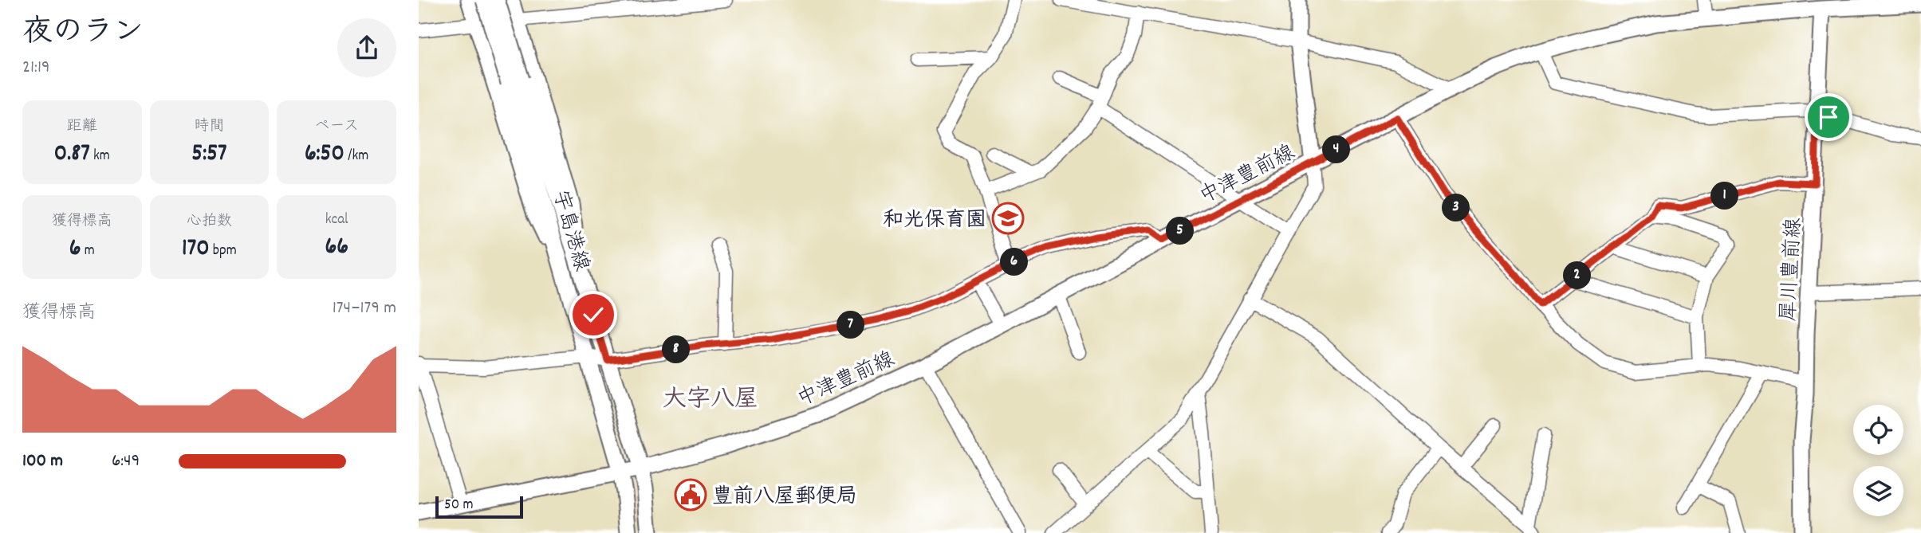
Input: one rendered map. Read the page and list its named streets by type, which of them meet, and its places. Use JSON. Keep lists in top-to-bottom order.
{
  "streets": {
    "main road": ["中津豊前線", "宇島港線", "犀川豊前線"]
  },
  "crossings": [
    ["中津豊前線", "宇島港線"],
    ["中津豊前線", "犀川豊前線"]
  ],
  "districts": ["大字八屋"],
  "places": {
    "school or university": ["和光保育園"],
    "public building": ["豊前八屋郵便局"]
  },
  "scale_bar": "50 m",
  "page": {
    "heading": ["夜のラン", "21:19"],
    "stats": [
      ["距離", "0.87 km"],
      ["時間", "5:57"],
      ["ペース", "6:50 /km"],
      ["獲得標高", "6 m"],
      ["心拍数", "170 bpm"],
      ["kcal", "66"]
    ],
    "pins": [
      "4",
      "1",
      "3",
      "5",
      "6",
      "2",
      "7",
      "8"
    ],
    "chart": ["獲得標高", "174–179 m"],
    "list": [
      {
        "name": "100 m",
        "note": "6:49"
      }
    ],
    "scale": "50 m"
  }
}
